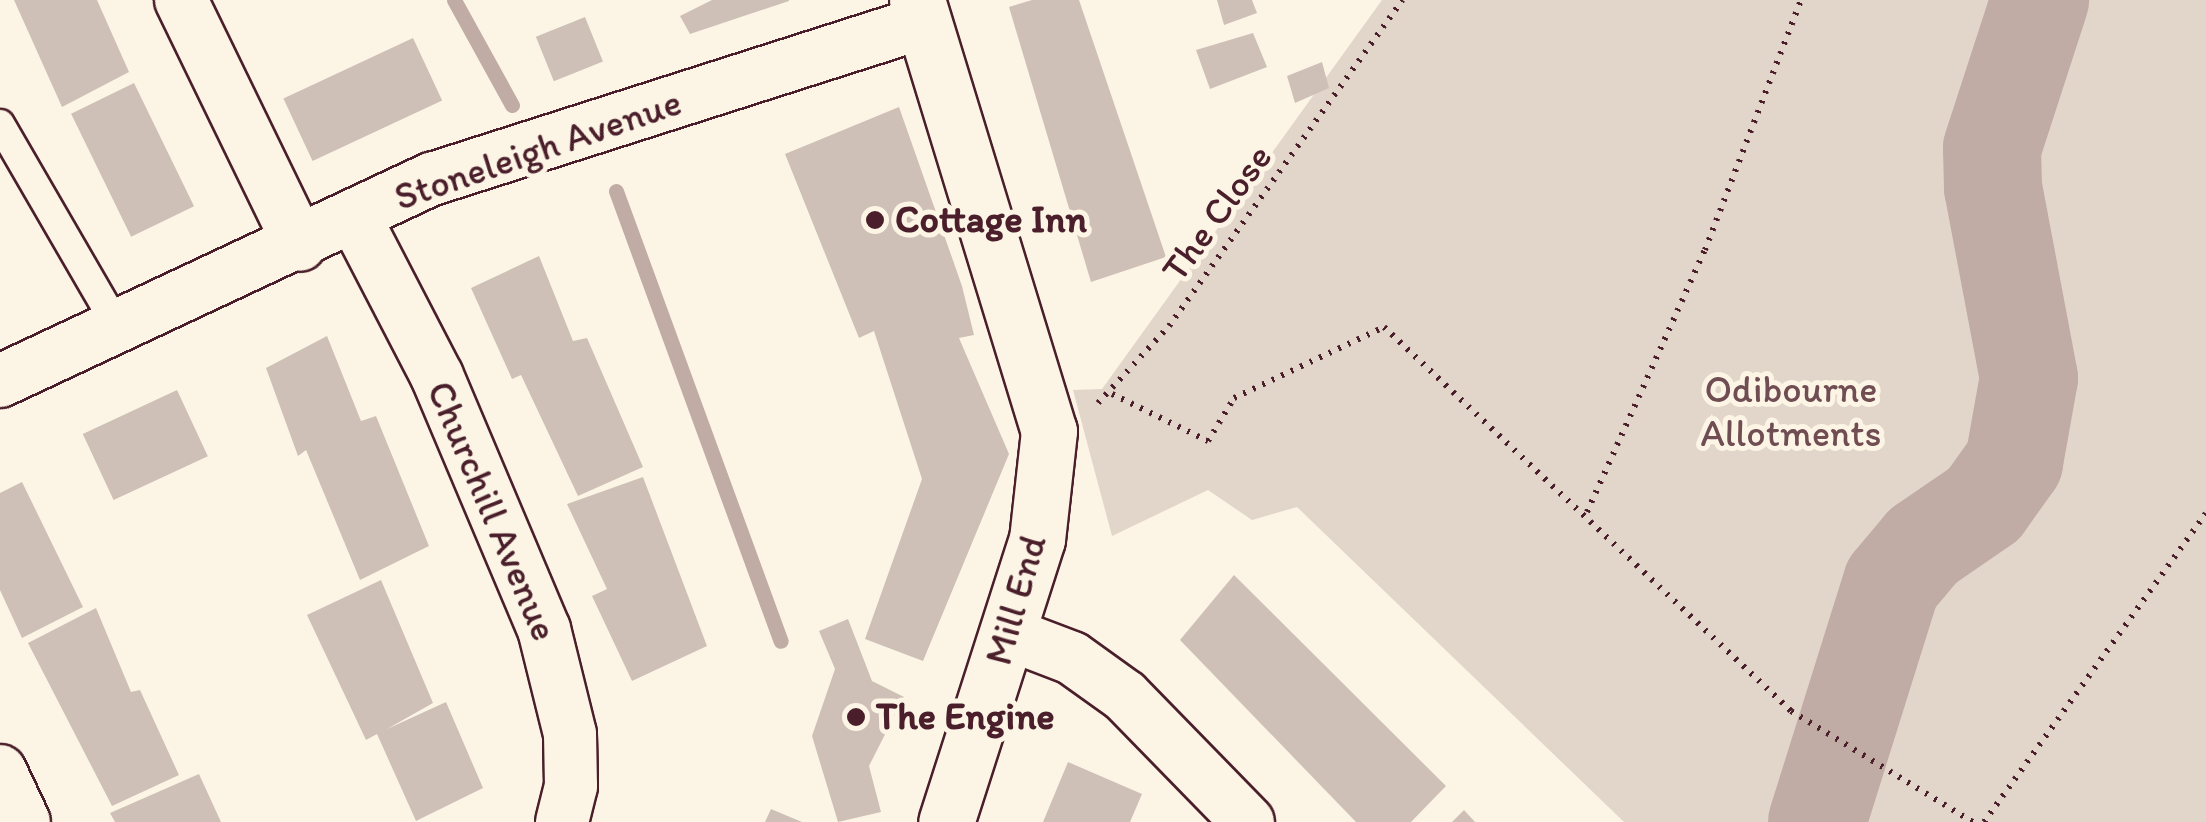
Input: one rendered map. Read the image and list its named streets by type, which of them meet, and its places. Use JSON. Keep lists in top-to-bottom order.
{
  "streets": {
    "street": ["Stoneleigh Avenue", "Churchill Avenue", "Mill End"],
    "path": ["The Close"]
  },
  "crossings": [
    ["Stoneleigh Avenue", "Churchill Avenue"],
    ["The Close", "Mill End"]
  ],
  "parks": ["Odibourne Allotments"],
  "places": ["Cottage Inn", "The Engine"]
}
